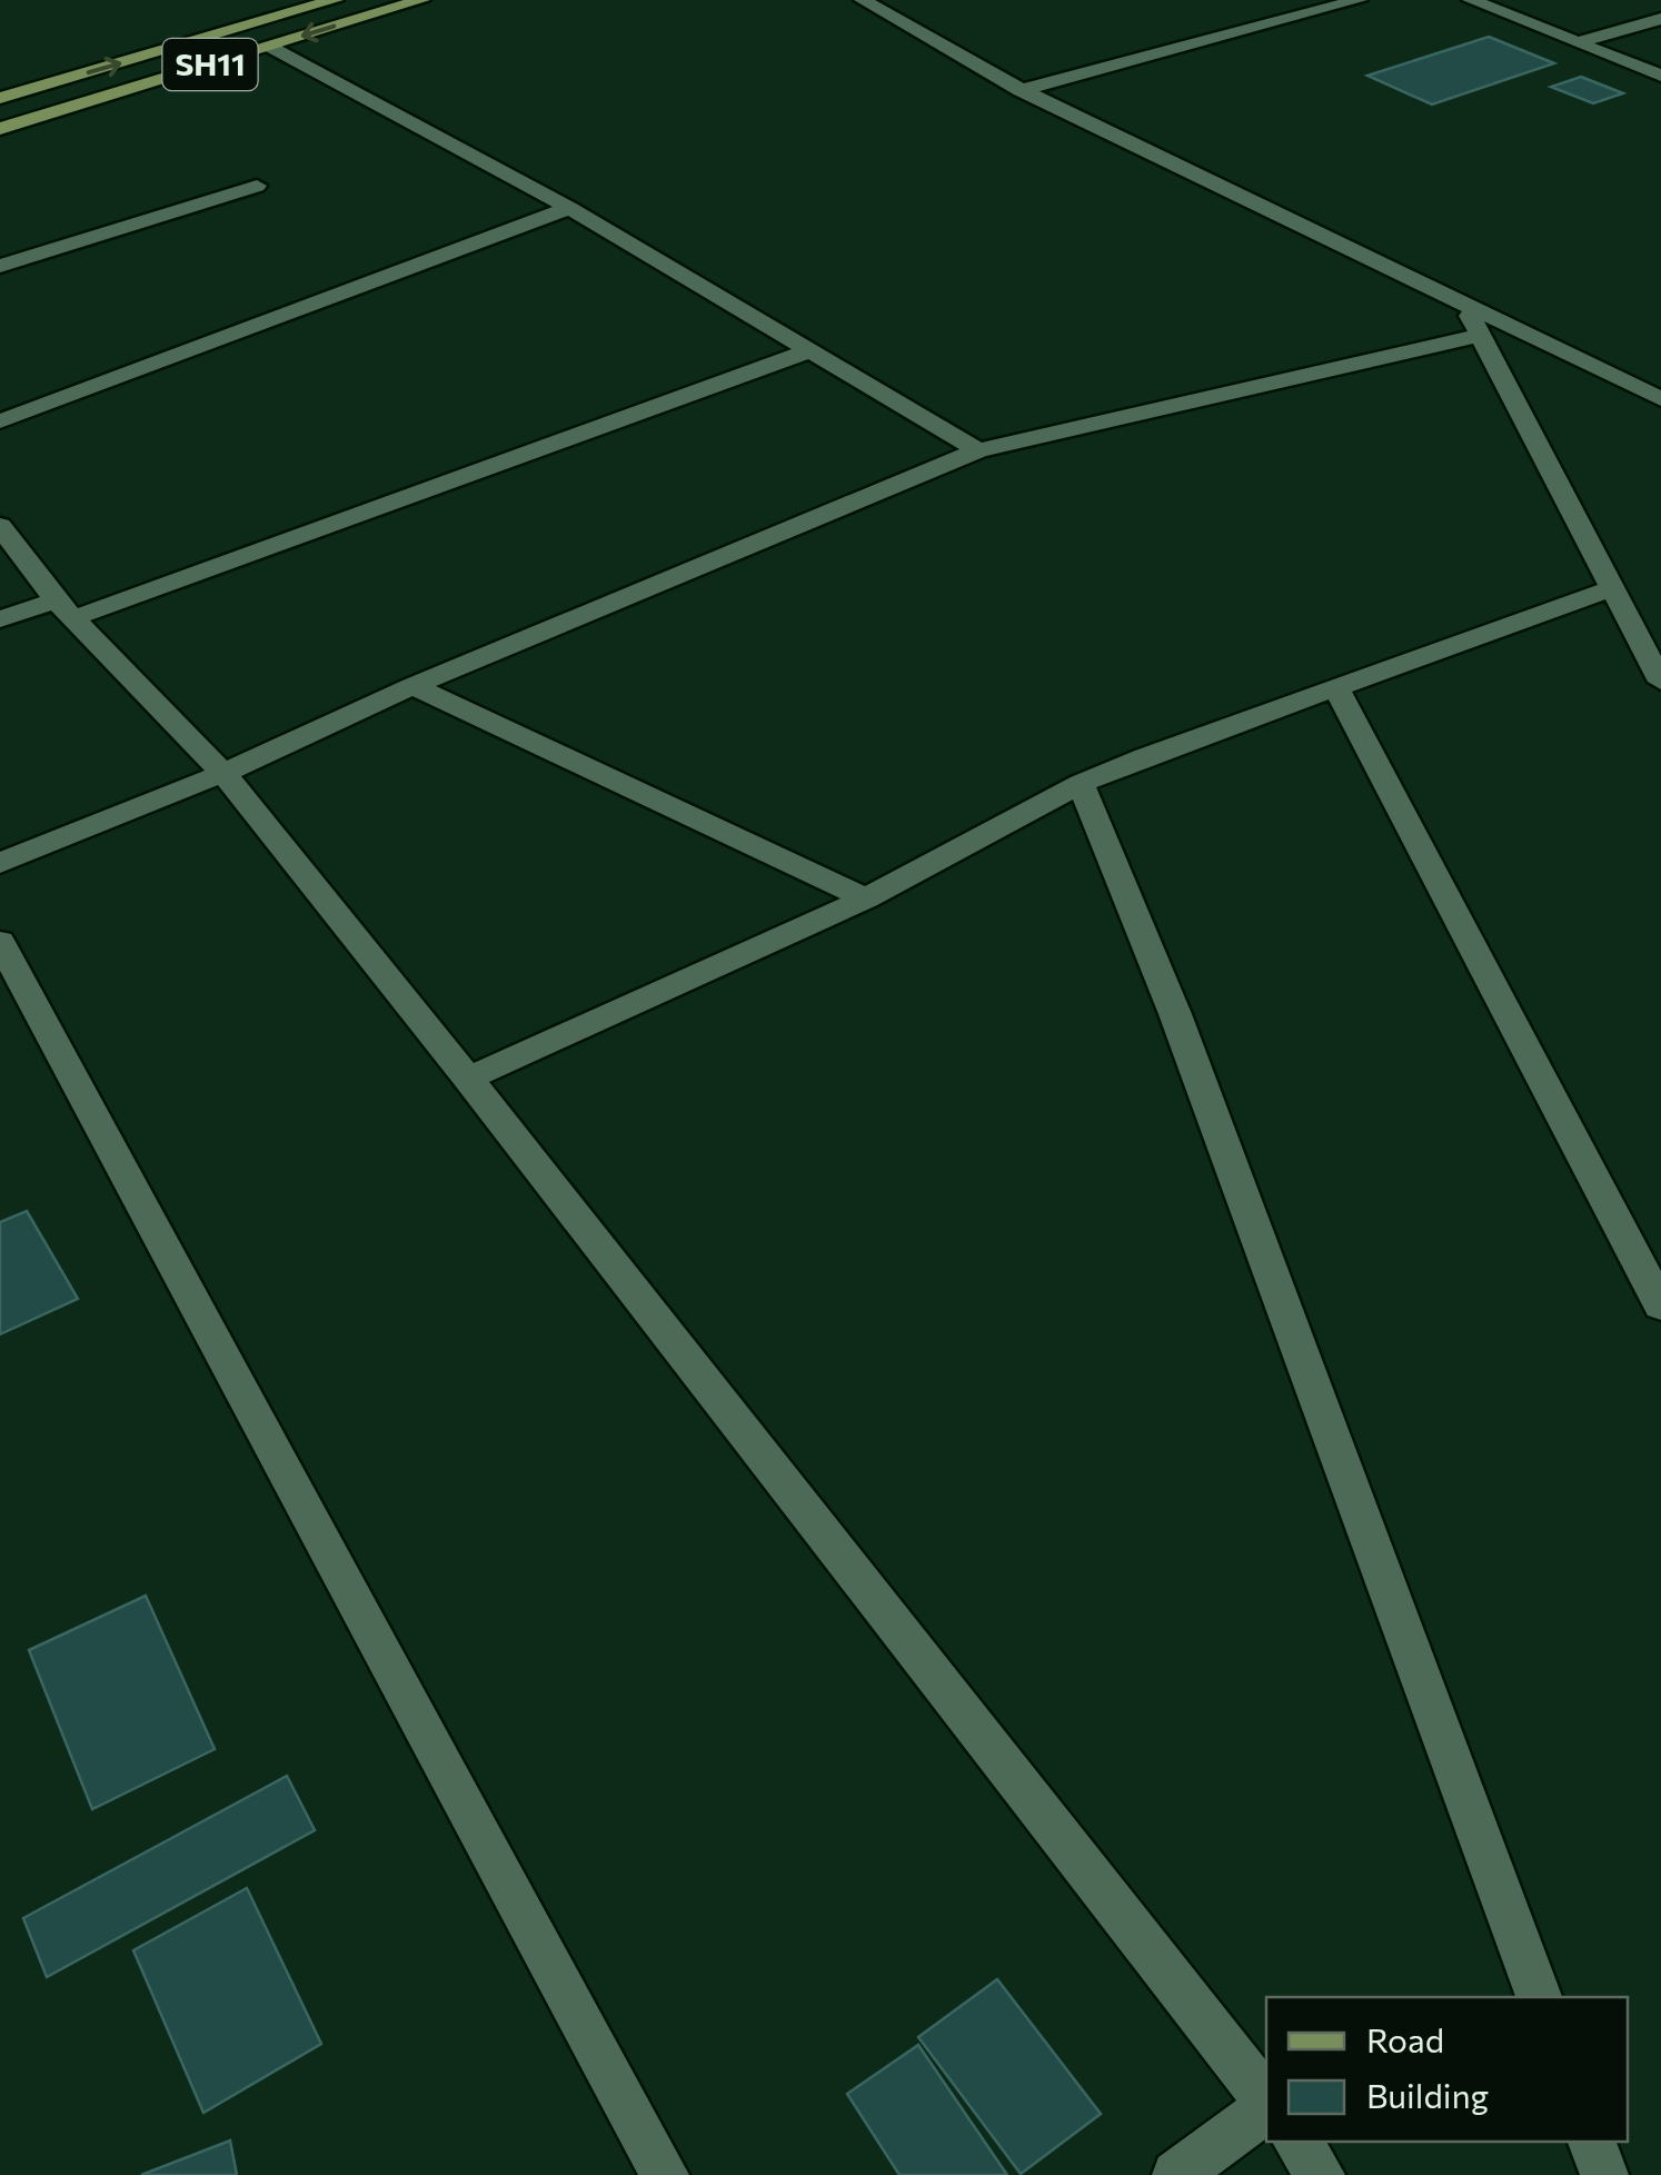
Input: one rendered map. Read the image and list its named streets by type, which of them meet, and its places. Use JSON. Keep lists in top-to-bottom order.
{
  "streets": {
    "main road": ["SH11"]
  },
  "legend": ["Road", "Building"]
}
